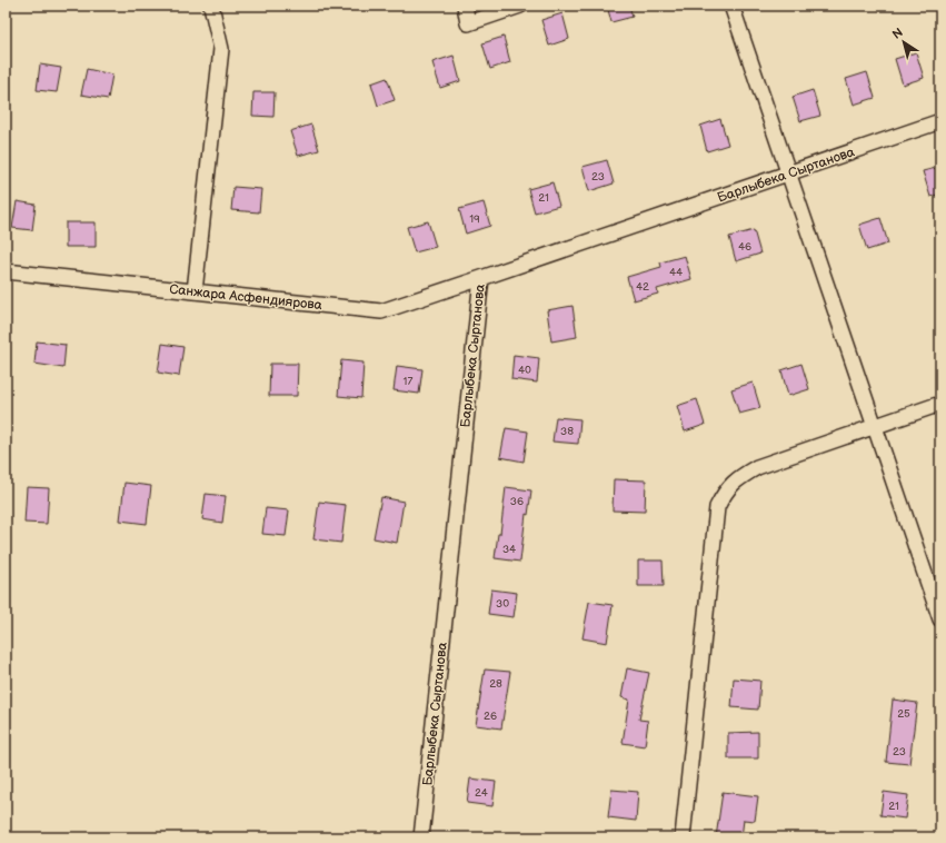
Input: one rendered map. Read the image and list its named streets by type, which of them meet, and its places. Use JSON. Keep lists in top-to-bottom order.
{
  "streets": {
    "street": ["Барлыбека Сыртанова", "Санжара Асфендиярова"]
  },
  "crossings": [
    ["Барлыбека Сыртанова", "Санжара Асфендиярова"]
  ],
  "house_numbers": [
    "23",
    "21",
    "19",
    "46",
    "44",
    "42",
    "40",
    "17",
    "38",
    "36",
    "34",
    "30",
    "28",
    "25",
    "26",
    "23",
    "24",
    "21"
  ],
  "north": "top left"
}
